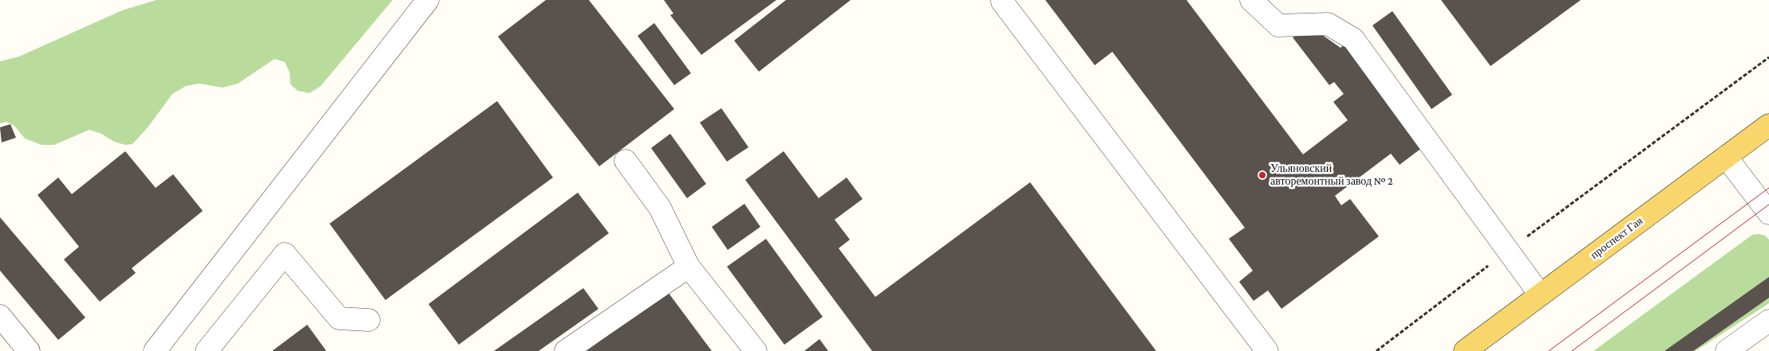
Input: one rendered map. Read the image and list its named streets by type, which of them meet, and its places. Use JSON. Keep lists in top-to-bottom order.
{
  "streets": {
    "main road": ["проспект Гая"]
  },
  "places": ["Ульяновский авторемонтный завод № 2"]
}
